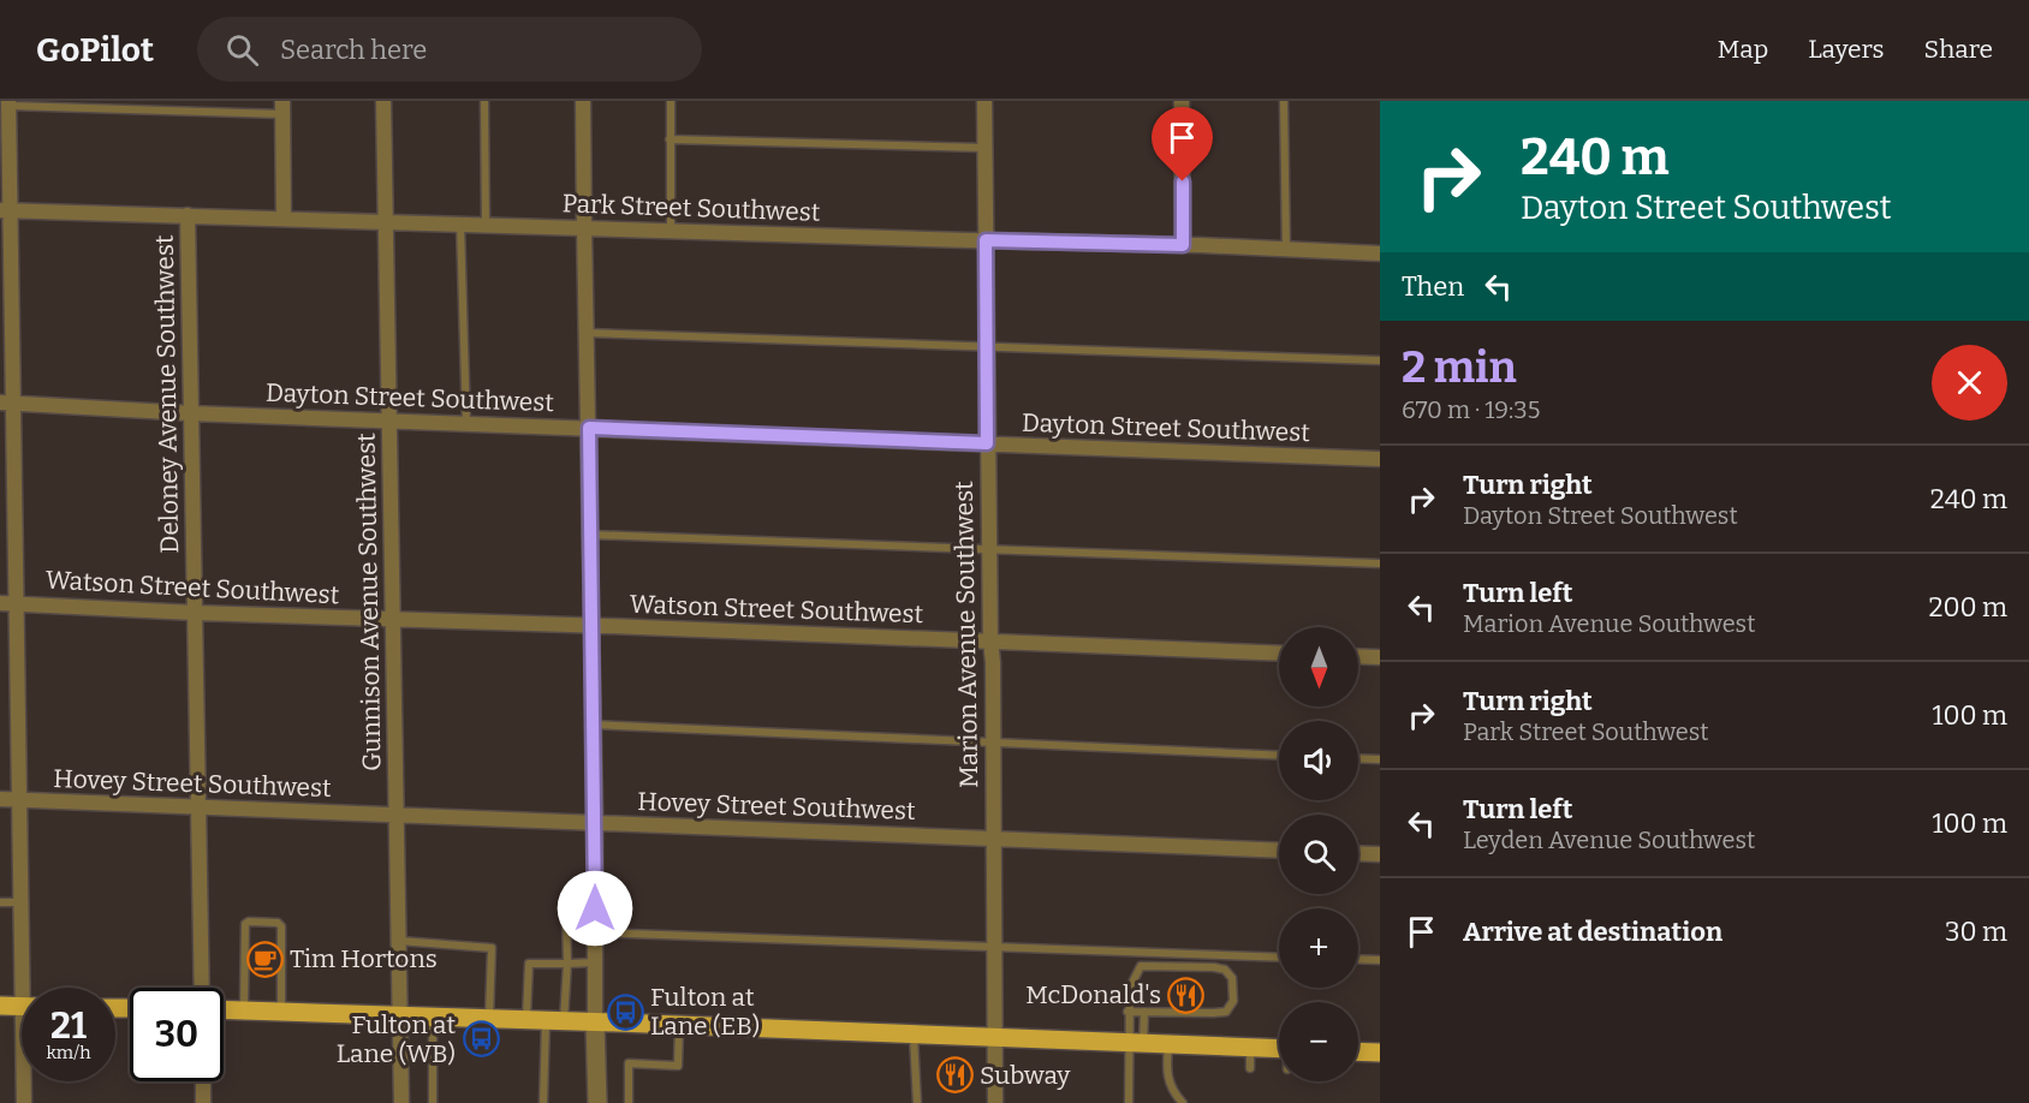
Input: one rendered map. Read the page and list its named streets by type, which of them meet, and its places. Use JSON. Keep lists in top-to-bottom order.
{
  "streets": {
    "street": [
      "Park Street Southwest",
      "Deloney Avenue Southwest",
      "Dayton Street Southwest",
      "Watson Street Southwest",
      "Gunnison Avenue Southwest",
      "Marion Avenue Southwest",
      "Hovey Street Southwest"
    ]
  },
  "crossings": [
    ["Park Street Southwest", "Deloney Avenue Southwest"],
    ["Park Street Southwest", "Gunnison Avenue Southwest"],
    ["Park Street Southwest", "Marion Avenue Southwest"],
    ["Deloney Avenue Southwest", "Dayton Street Southwest"],
    ["Deloney Avenue Southwest", "Watson Street Southwest"],
    ["Deloney Avenue Southwest", "Hovey Street Southwest"],
    ["Dayton Street Southwest", "Gunnison Avenue Southwest"],
    ["Dayton Street Southwest", "Marion Avenue Southwest"],
    ["Watson Street Southwest", "Gunnison Avenue Southwest"],
    ["Watson Street Southwest", "Marion Avenue Southwest"],
    ["Gunnison Avenue Southwest", "Hovey Street Southwest"],
    ["Marion Avenue Southwest", "Hovey Street Southwest"]
  ],
  "places": {
    "cafe": ["Tim Hortons"],
    "restaurant": ["McDonald's", "Subway"],
    "bus stop": ["Fulton at Lane (EB)", "Fulton at Lane (WB)"]
  },
  "north": "bottom",
  "page": {
    "header": "GoPilot",
    "search": "Search here",
    "nav": ["Map", "Layers", "Share"],
    "turn": ["240 m", "Dayton Street Southwest"],
    "then": "Then",
    "heading": ["2 min", "670 m · 19:35"],
    "list": [
      {
        "name": "Turn right",
        "note": "Dayton Street Southwest",
        "value": "240 m"
      },
      {
        "name": "Turn left",
        "note": "Marion Avenue Southwest",
        "value": "200 m"
      },
      {
        "name": "Turn right",
        "note": "Park Street Southwest",
        "value": "100 m"
      },
      {
        "name": "Turn left",
        "note": "Leyden Avenue Southwest",
        "value": "100 m"
      },
      {
        "name": "Arrive at destination",
        "value": "30 m"
      }
    ],
    "map_buttons": ["+", "−"],
    "speed": "21 km/h",
    "limit": "30"
  }
}
